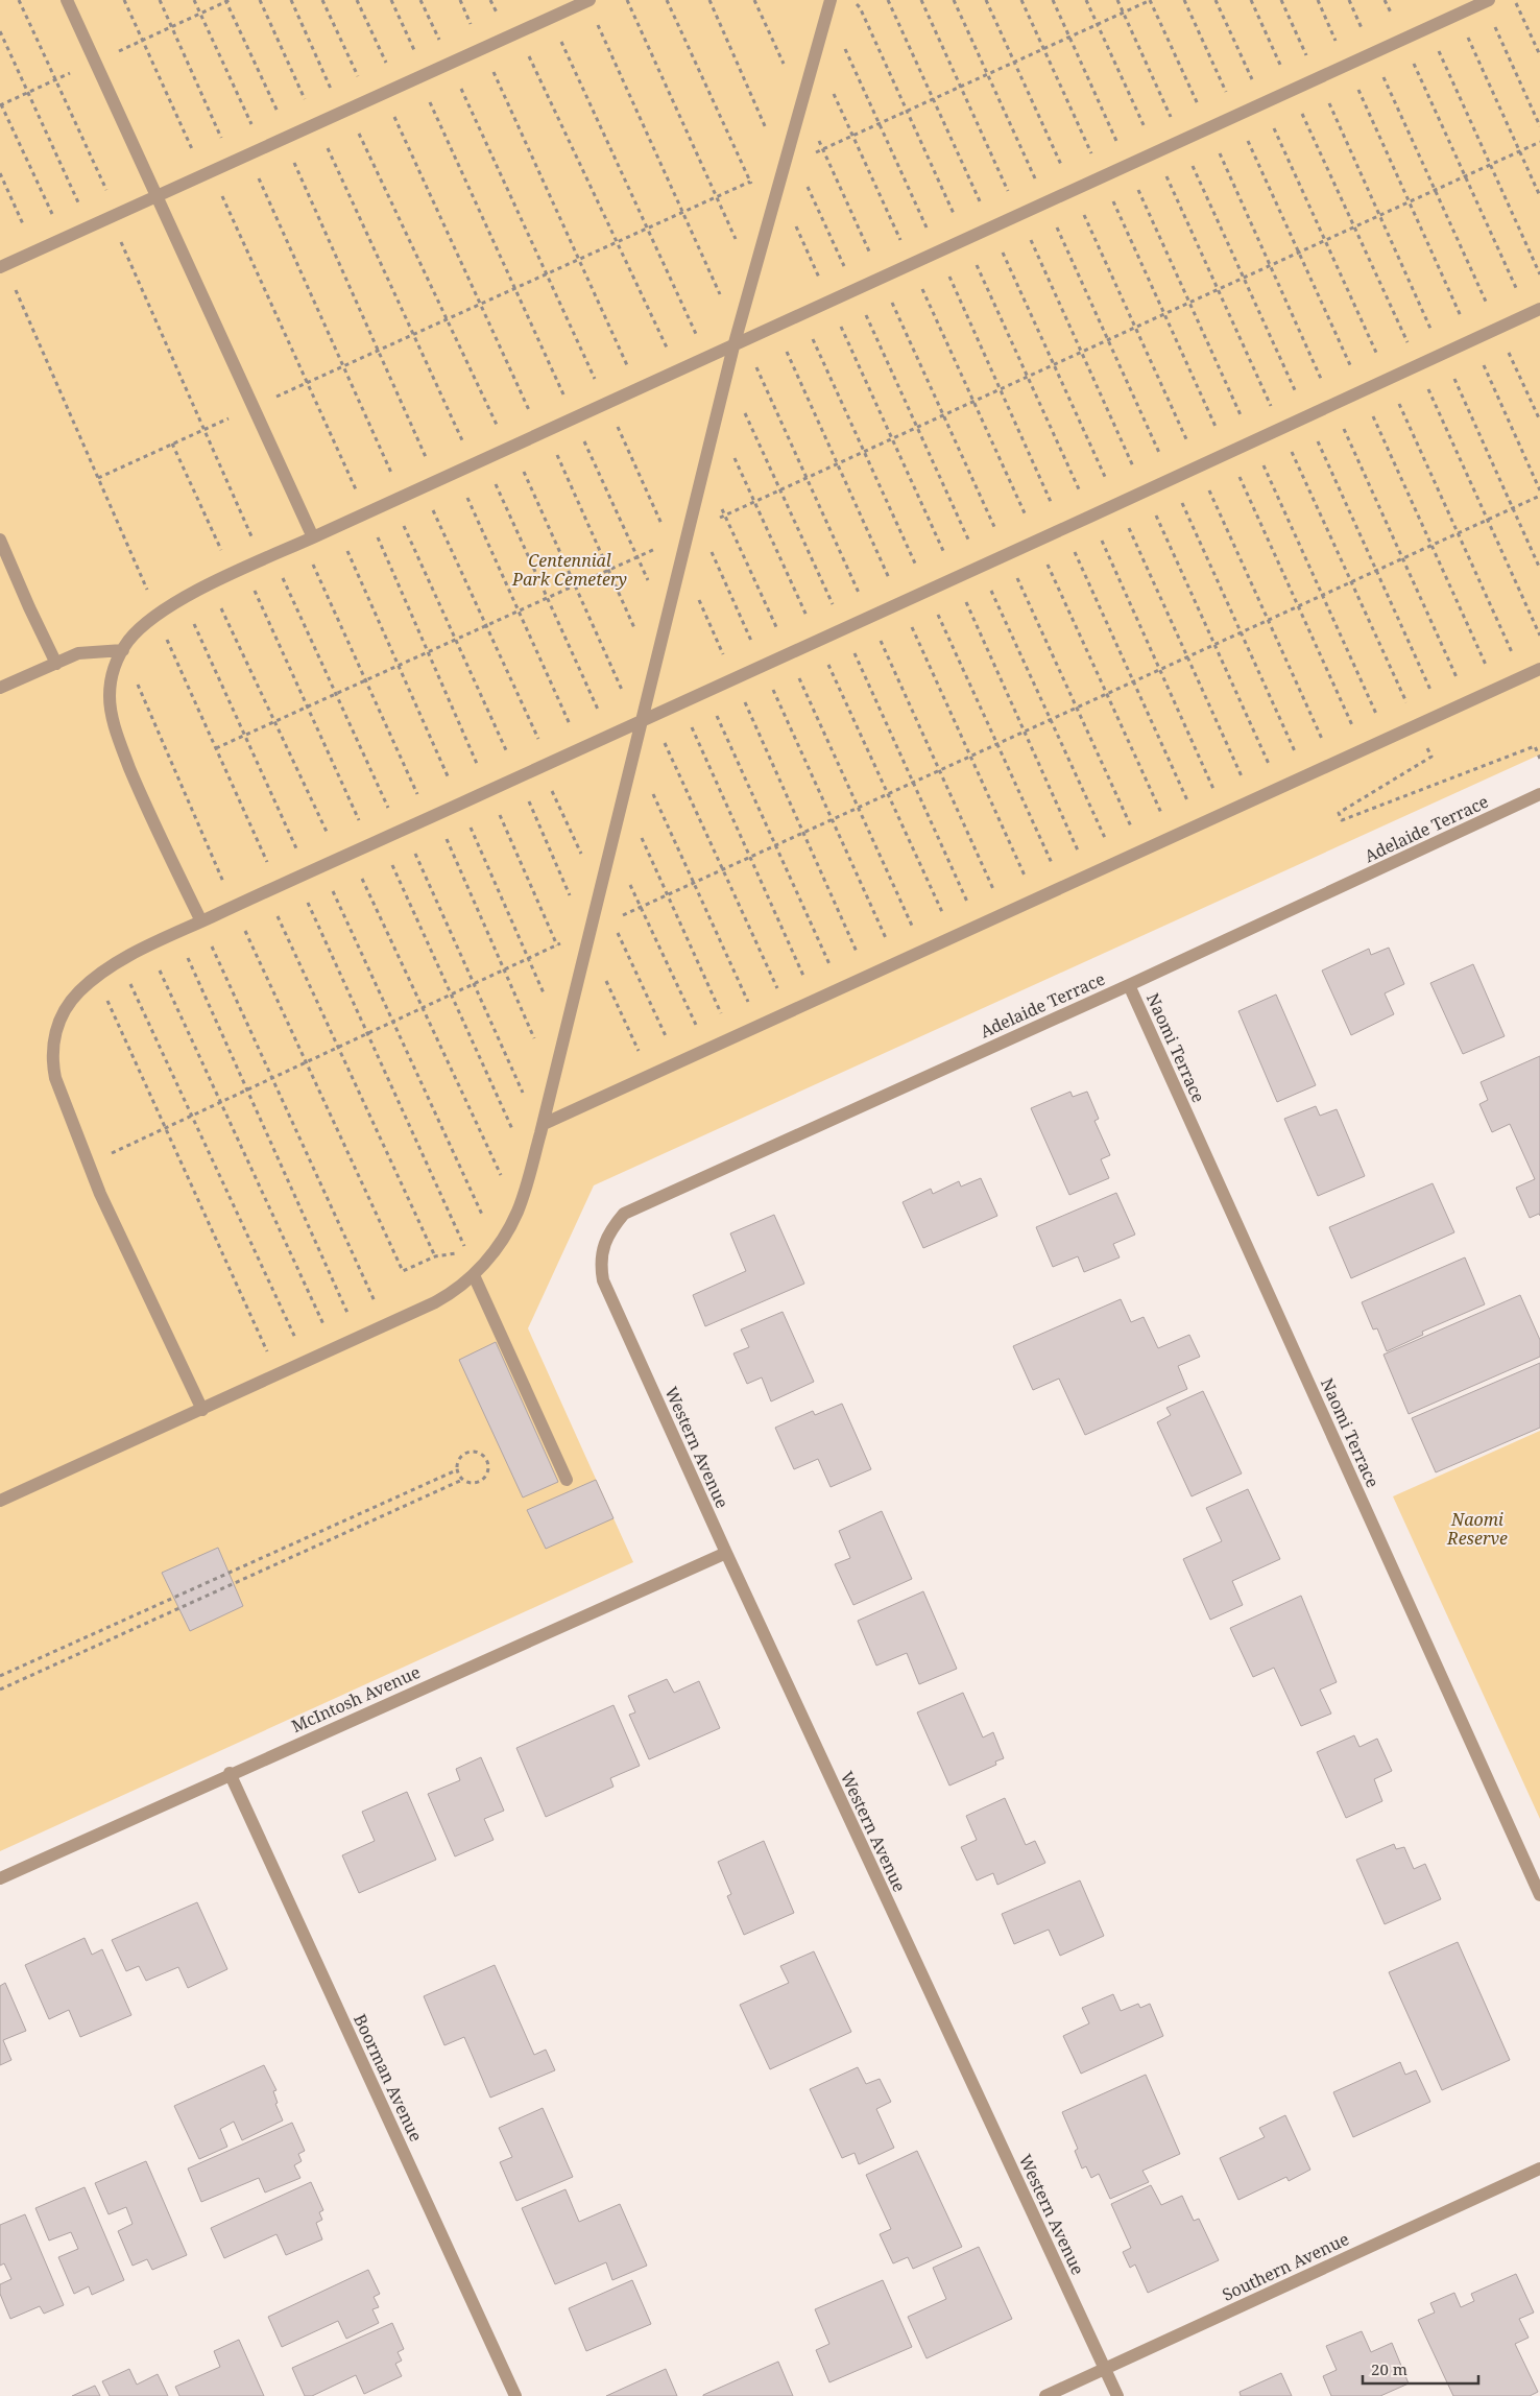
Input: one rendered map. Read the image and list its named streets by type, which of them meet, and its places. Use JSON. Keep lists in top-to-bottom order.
{
  "streets": {
    "street": [
      "Adelaide Terrace",
      "Naomi Terrace",
      "Western Avenue",
      "McIntosh Avenue",
      "Boorman Avenue",
      "Southern Avenue"
    ]
  },
  "crossings": [
    ["Adelaide Terrace", "Naomi Terrace"],
    ["Adelaide Terrace", "Western Avenue"],
    ["Western Avenue", "McIntosh Avenue"],
    ["Western Avenue", "Southern Avenue"],
    ["McIntosh Avenue", "Boorman Avenue"]
  ],
  "parks": ["Centennial Park Cemetery", "Naomi Reserve"],
  "scale_bar": "20 m"
}
